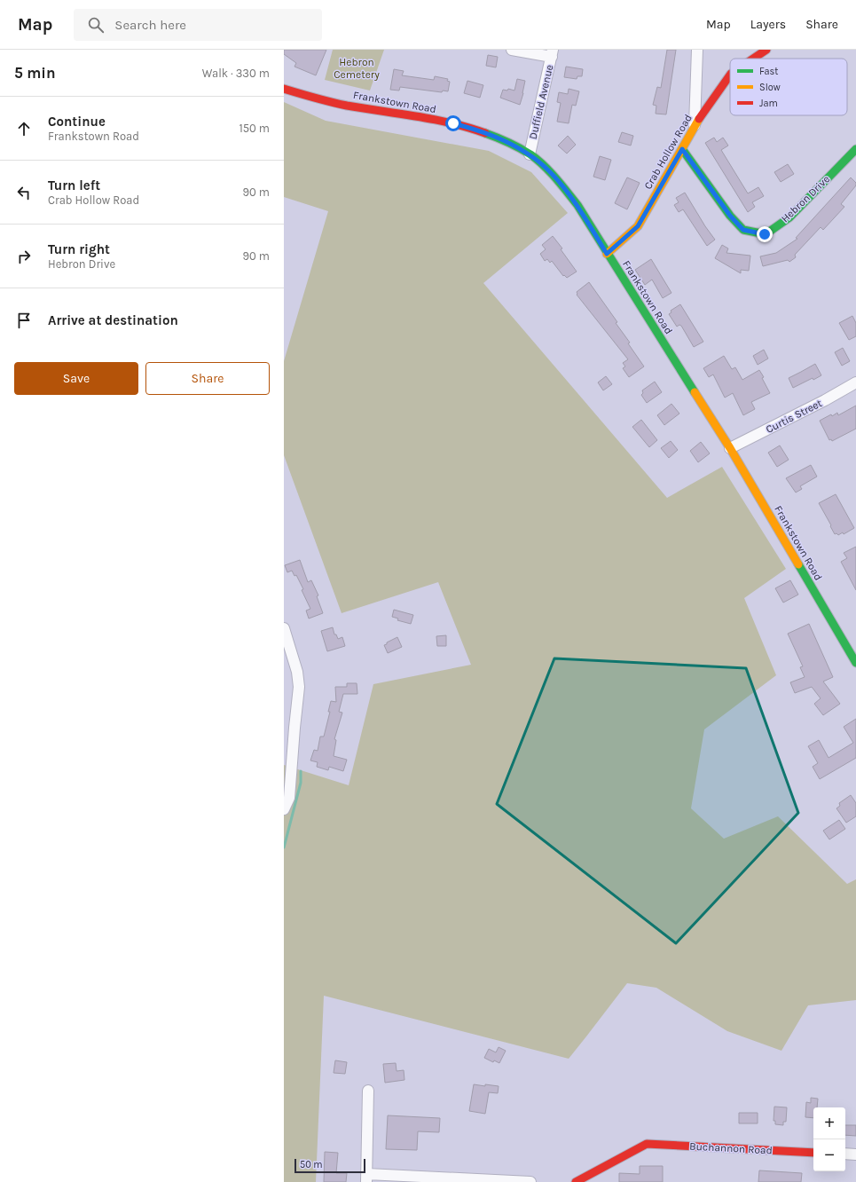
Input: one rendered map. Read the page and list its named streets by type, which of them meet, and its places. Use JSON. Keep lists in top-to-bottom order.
{
  "streets": {
    "main road": [
      "Frankstown Road",
      "Crab Hollow Road",
      "Hebron Drive",
      "Buchannon Road"
    ],
    "street": ["Duffield Avenue", "Curtis Street"]
  },
  "crossings": [
    ["Frankstown Road", "Duffield Avenue"],
    ["Frankstown Road", "Crab Hollow Road"],
    ["Frankstown Road", "Curtis Street"],
    ["Crab Hollow Road", "Hebron Drive"]
  ],
  "parks": ["Hebron Cemetery"],
  "legend": ["Fast", "Slow", "Jam"],
  "scale_bar": "50 m",
  "page": {
    "header": "Map",
    "search": "Search here",
    "nav": ["Map", "Layers", "Share"],
    "heading": ["5 min", "Walk · 330 m"],
    "list": [
      ["Continue", "Frankstown Road", "150 m"],
      ["Turn left", "Crab Hollow Road", "90 m"],
      ["Turn right", "Hebron Drive", "90 m"],
      "Arrive at destination"
    ],
    "buttons": ["Save", "Share"],
    "map_buttons": ["+", "−"],
    "scale": "50 m"
  }
}
